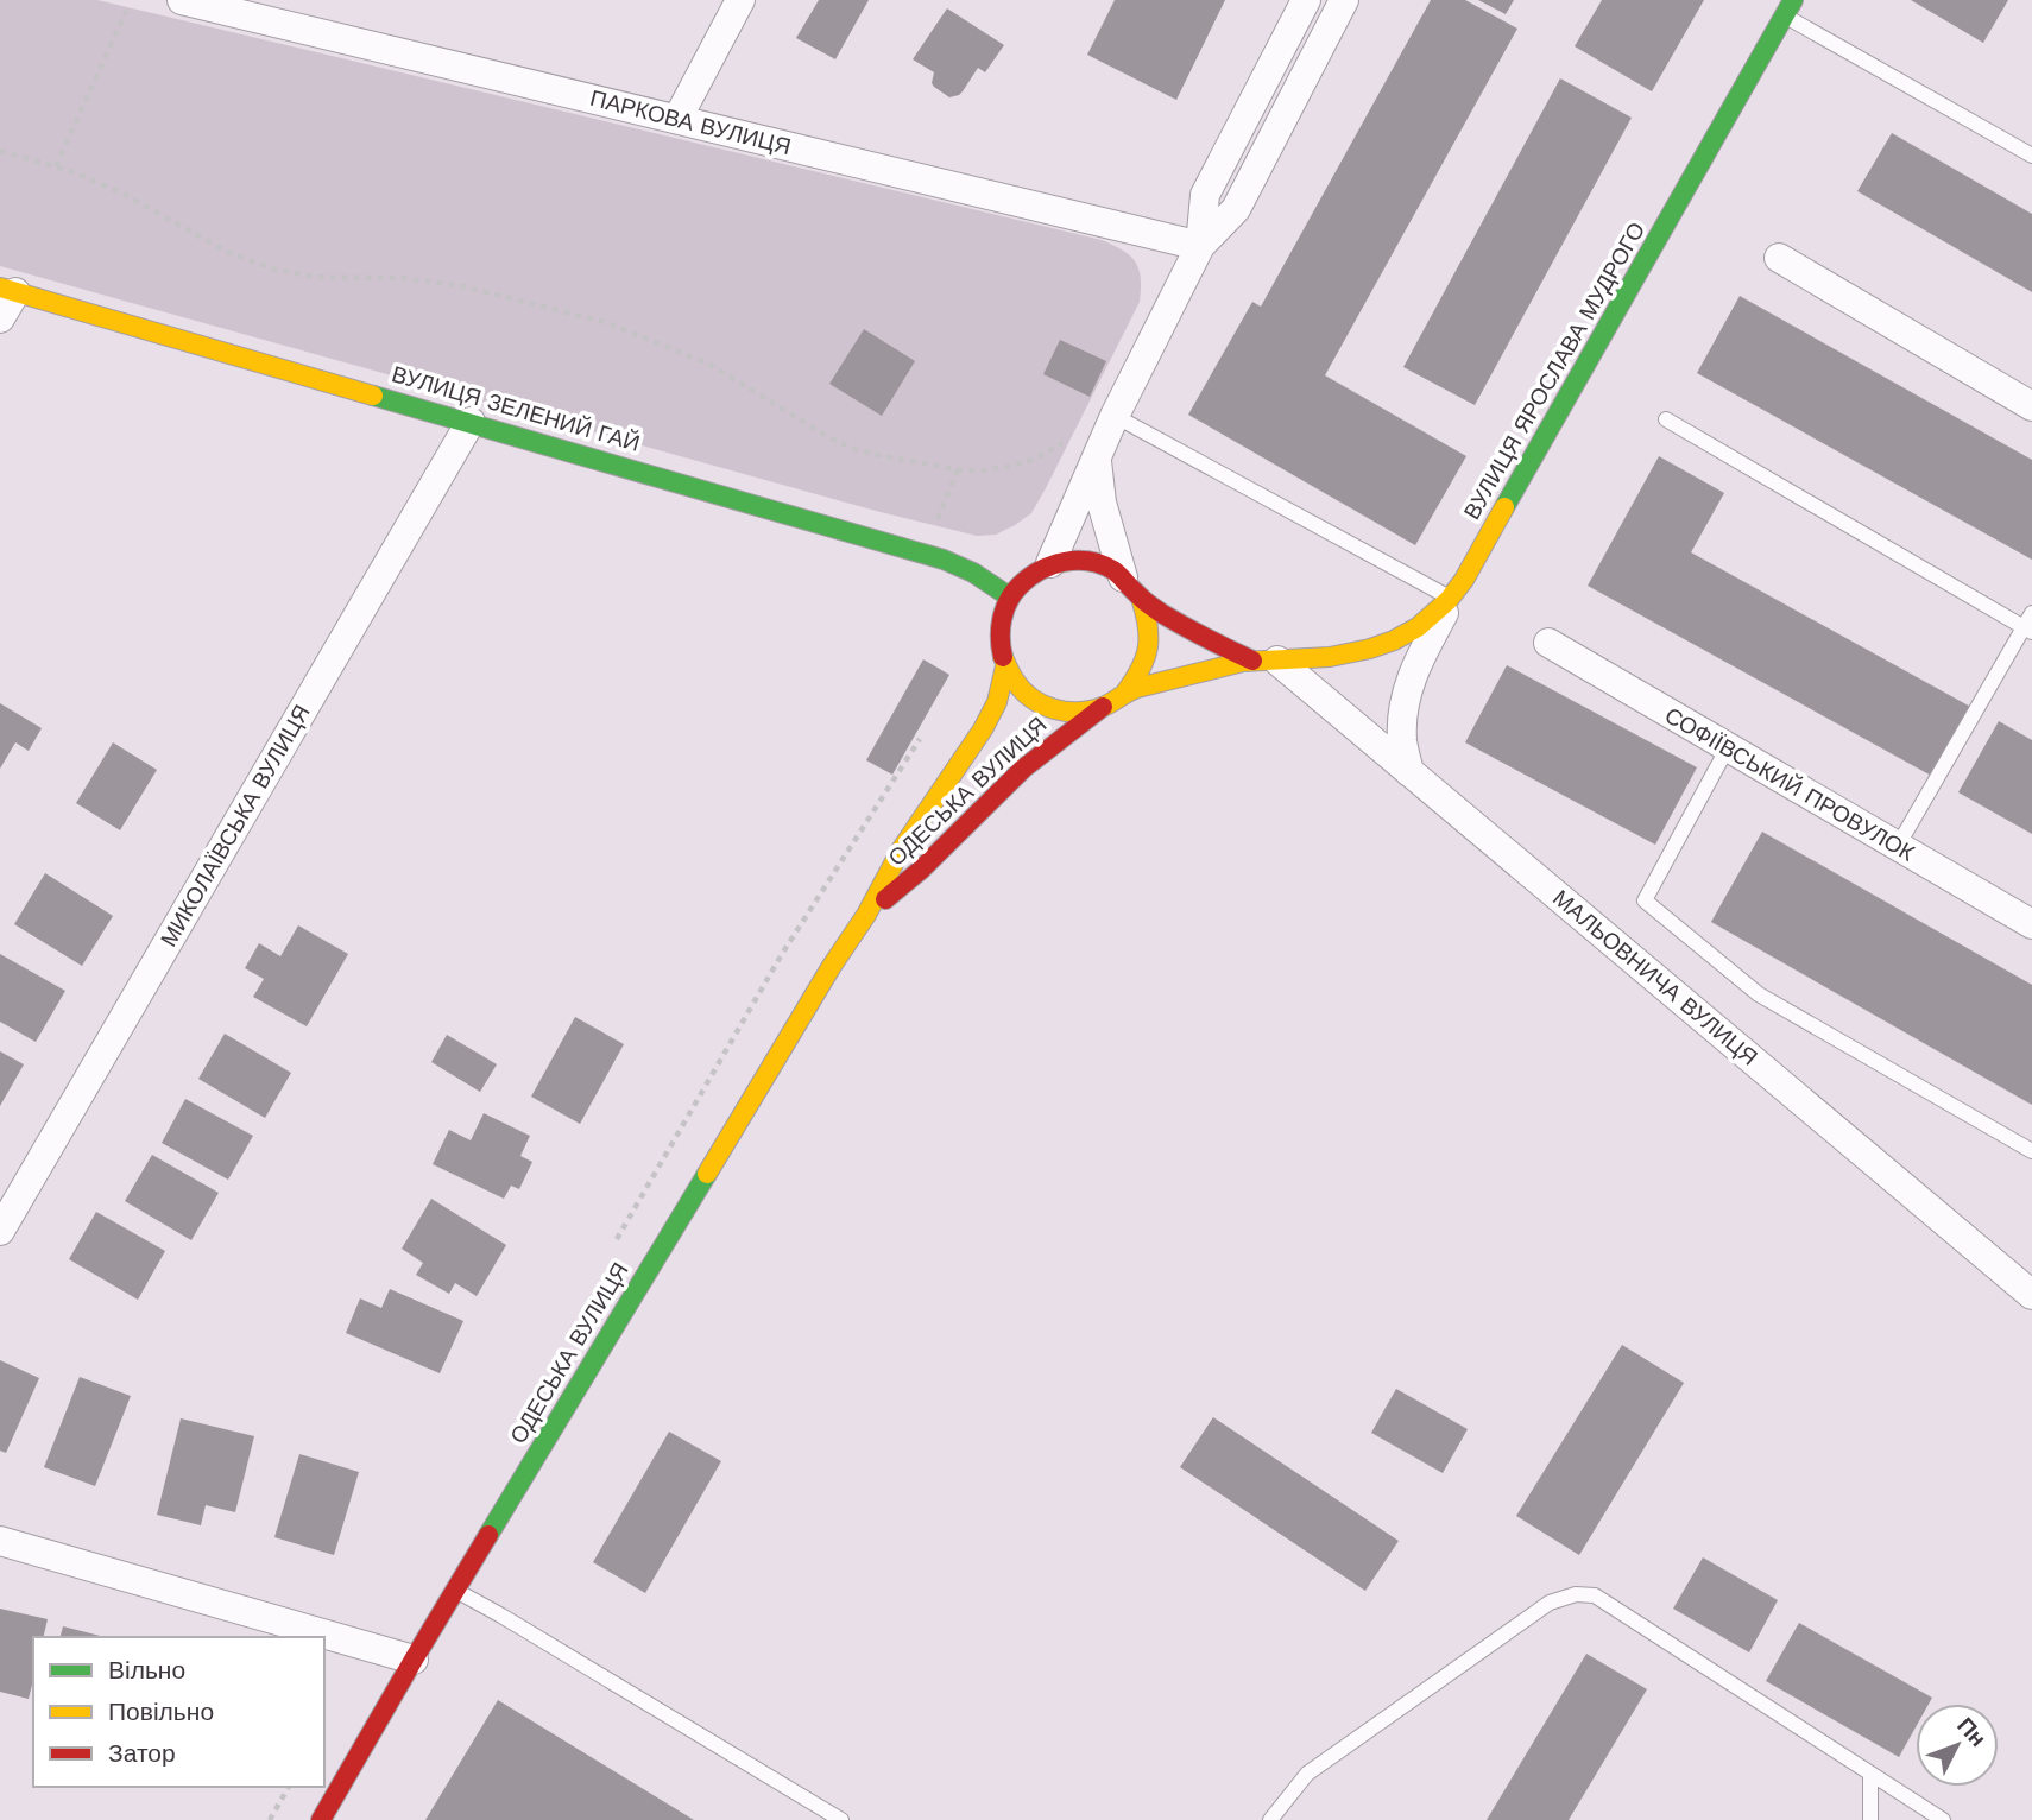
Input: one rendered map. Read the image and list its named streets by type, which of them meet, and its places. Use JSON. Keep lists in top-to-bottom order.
{
  "streets": {
    "main road": ["ВУЛИЦЯ ЯРОСЛАВА МУДРОГО", "ВУЛИЦЯ ЗЕЛЕНИЙ ГАЙ", "ОДЕСЬКА ВУЛИЦЯ"],
    "street": [
      "ПАРКОВА ВУЛИЦЯ",
      "СОФІЇВСЬКИЙ ПРОВУЛОК",
      "МИКОЛАЇВСЬКА ВУЛИЦЯ",
      "МАЛЬОВНИЧА ВУЛИЦЯ"
    ]
  },
  "crossings": [
    ["ВУЛИЦЯ ЯРОСЛАВА МУДРОГО", "ВУЛИЦЯ ЗЕЛЕНИЙ ГАЙ"],
    ["ВУЛИЦЯ ЯРОСЛАВА МУДРОГО", "ОДЕСЬКА ВУЛИЦЯ"],
    ["ВУЛИЦЯ ЯРОСЛАВА МУДРОГО", "МАЛЬОВНИЧА ВУЛИЦЯ"],
    ["ВУЛИЦЯ ЗЕЛЕНИЙ ГАЙ", "ОДЕСЬКА ВУЛИЦЯ"],
    ["ВУЛИЦЯ ЗЕЛЕНИЙ ГАЙ", "МИКОЛАЇВСЬКА ВУЛИЦЯ"]
  ],
  "legend": ["Вільно", "Повільно", "Затор"],
  "north": "top right"
}
